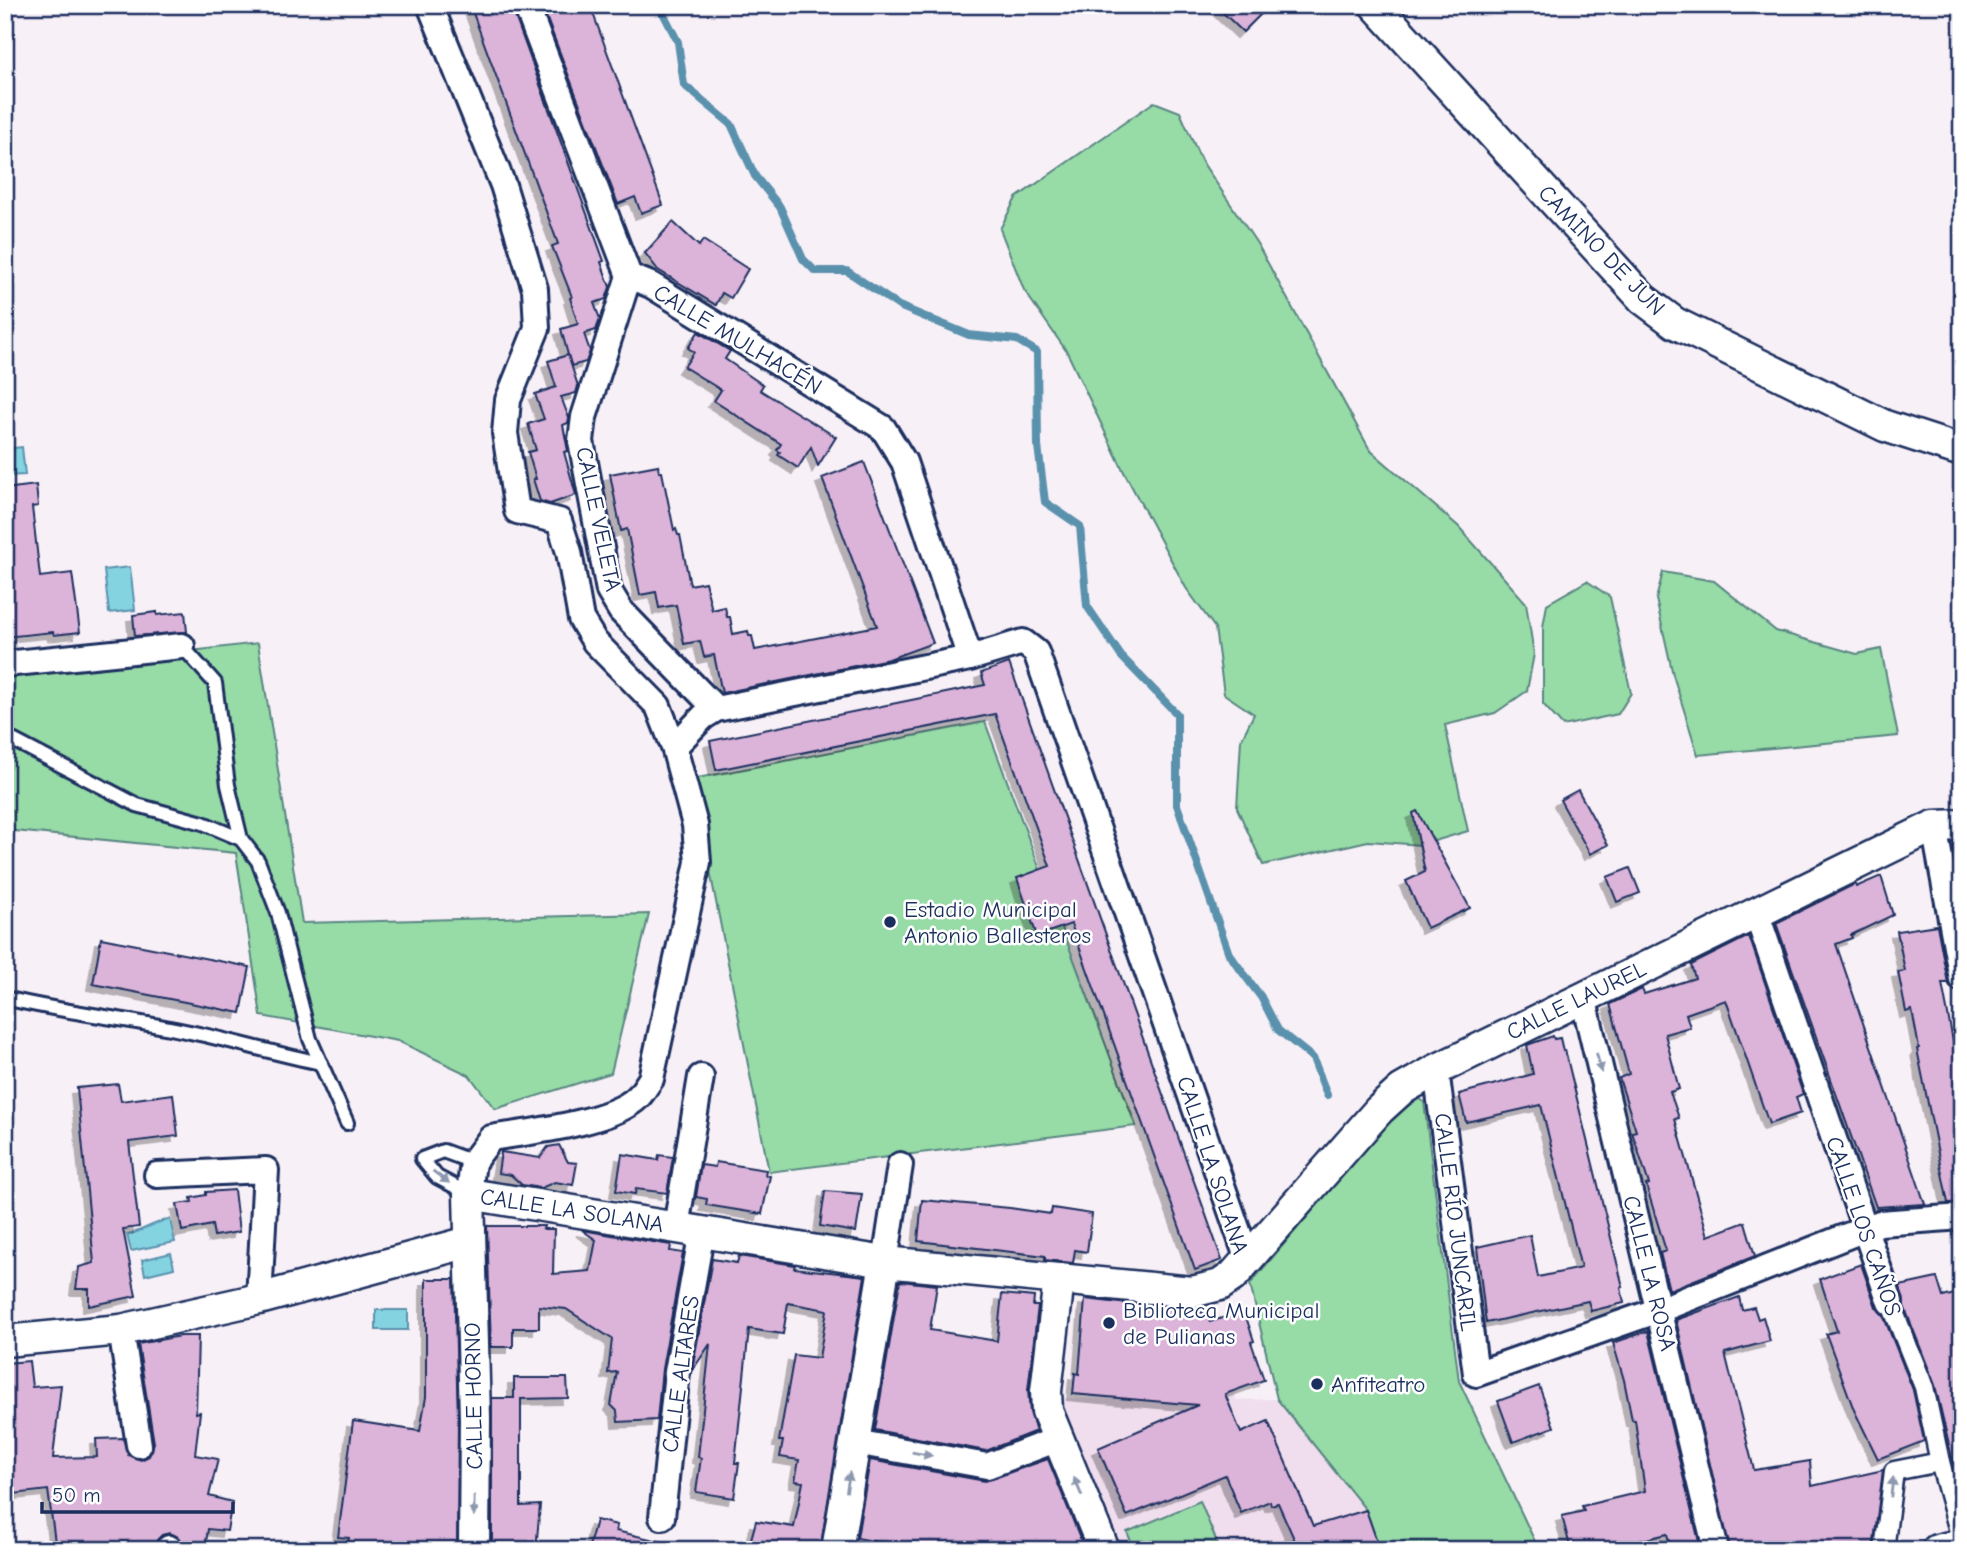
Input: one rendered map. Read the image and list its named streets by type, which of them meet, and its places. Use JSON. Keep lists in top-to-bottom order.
{
  "streets": {
    "street": [
      "CAMINO DE JUN",
      "CALLE MULHACÉN",
      "CALLE VELETA",
      "CALLE LAUREL",
      "CALLE LA SOLANA",
      "CALLE RÍO JUNCARIL",
      "CALLE LOS CAÑOS",
      "CALLE LA ROSA",
      "CALLE ALTARES",
      "CALLE HORNO"
    ]
  },
  "crossings": [
    ["CALLE MULHACÉN", "CALLE VELETA"],
    ["CALLE MULHACÉN", "CALLE LA SOLANA"],
    ["CALLE LAUREL", "CALLE LA SOLANA"],
    ["CALLE LAUREL", "CALLE RÍO JUNCARIL"],
    ["CALLE LAUREL", "CALLE LOS CAÑOS"],
    ["CALLE LAUREL", "CALLE LA ROSA"],
    ["CALLE LA SOLANA", "CALLE ALTARES"],
    ["CALLE LA SOLANA", "CALLE HORNO"],
    ["CALLE RÍO JUNCARIL", "CALLE LA ROSA"]
  ],
  "one_way": ["CALLE LA ROSA", "CALLE HORNO"],
  "places": ["Estadio Municipal Antonio Ballesteros", "Biblioteca Municipal de Pulianas", "Anfiteatro"],
  "scale_bar": "50 m"
}
